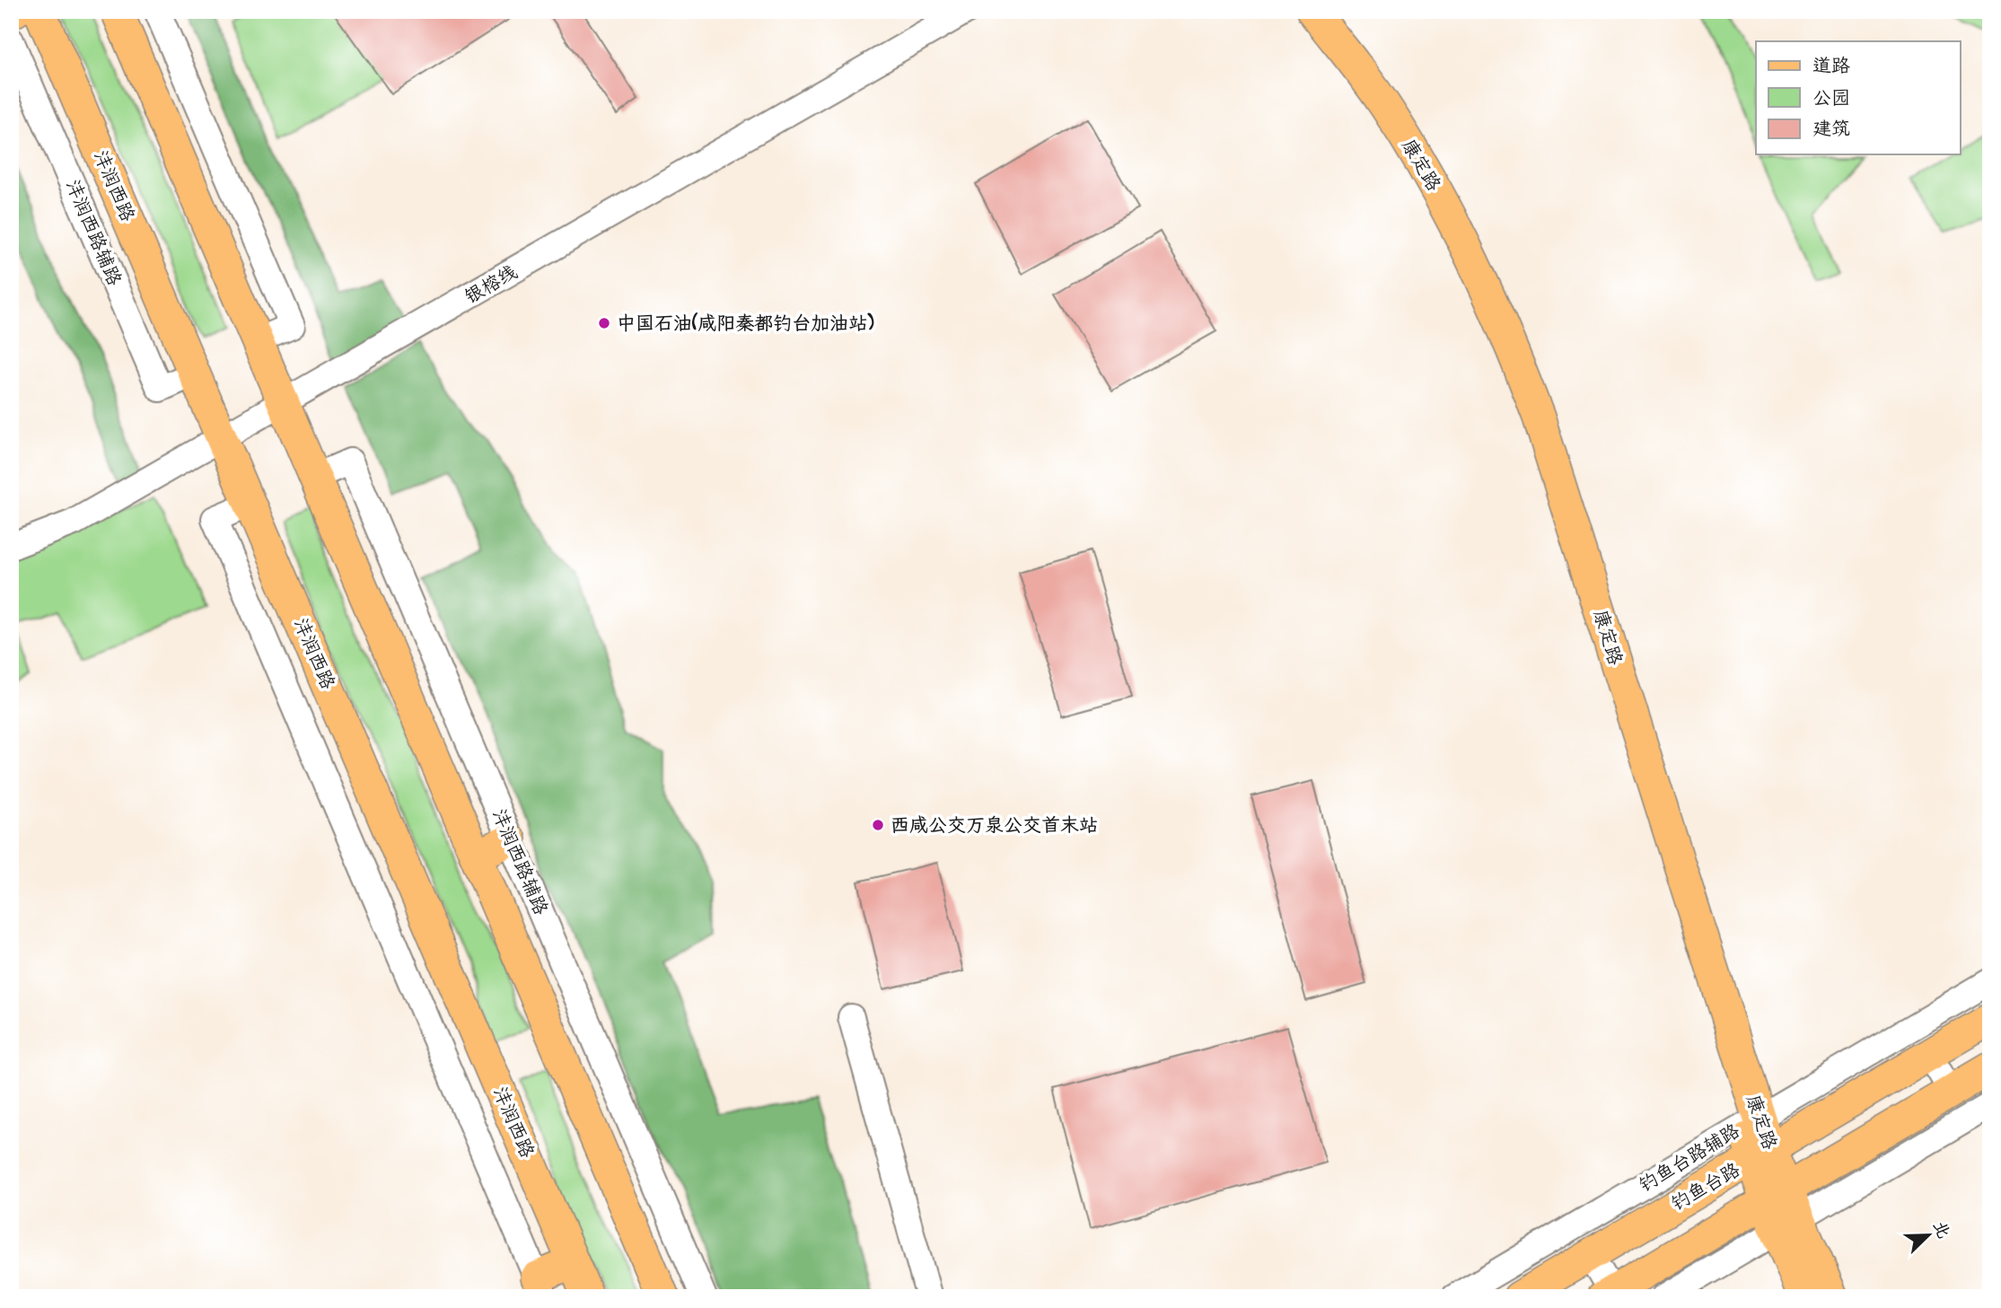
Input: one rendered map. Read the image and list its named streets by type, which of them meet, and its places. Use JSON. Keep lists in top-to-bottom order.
{
  "streets": {
    "main road": ["康定路", "沣润西路", "钓鱼台路"],
    "street": ["沣润西路辅路", "银榕线", "钓鱼台路辅路"]
  },
  "crossings": [
    ["康定路", "钓鱼台路辅路"],
    ["康定路", "钓鱼台路"],
    ["沣润西路", "沣润西路辅路"],
    ["沣润西路", "银榕线"]
  ],
  "places": ["中国石油(咸阳秦都钓台加油站)", "西咸公交万泉公交首末站"],
  "legend": ["道路", "公园", "建筑"],
  "north": "top right"
}
